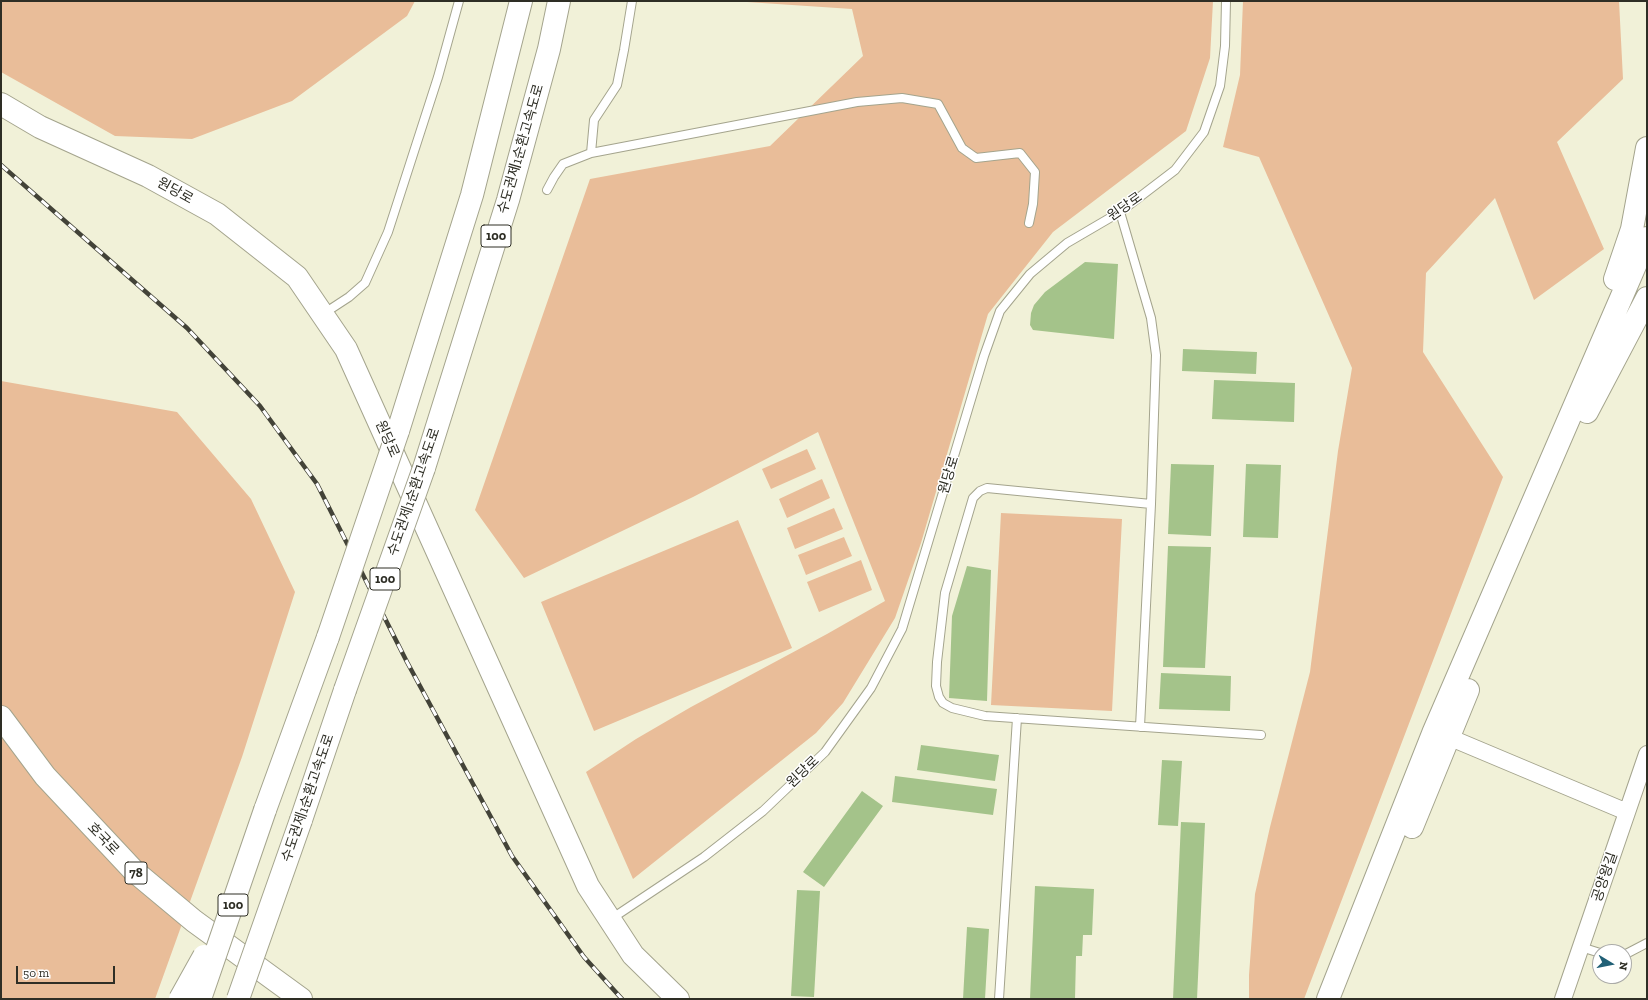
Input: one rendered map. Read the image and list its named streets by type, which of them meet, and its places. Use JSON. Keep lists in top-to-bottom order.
{
  "streets": {
    "main road": [
      "수도권제1순환고속도로",
      "원당로",
      "100",
      "호국로",
      "78"
    ],
    "street": ["공양왕길"]
  },
  "scale_bar": "50 m",
  "north": "right"
}
